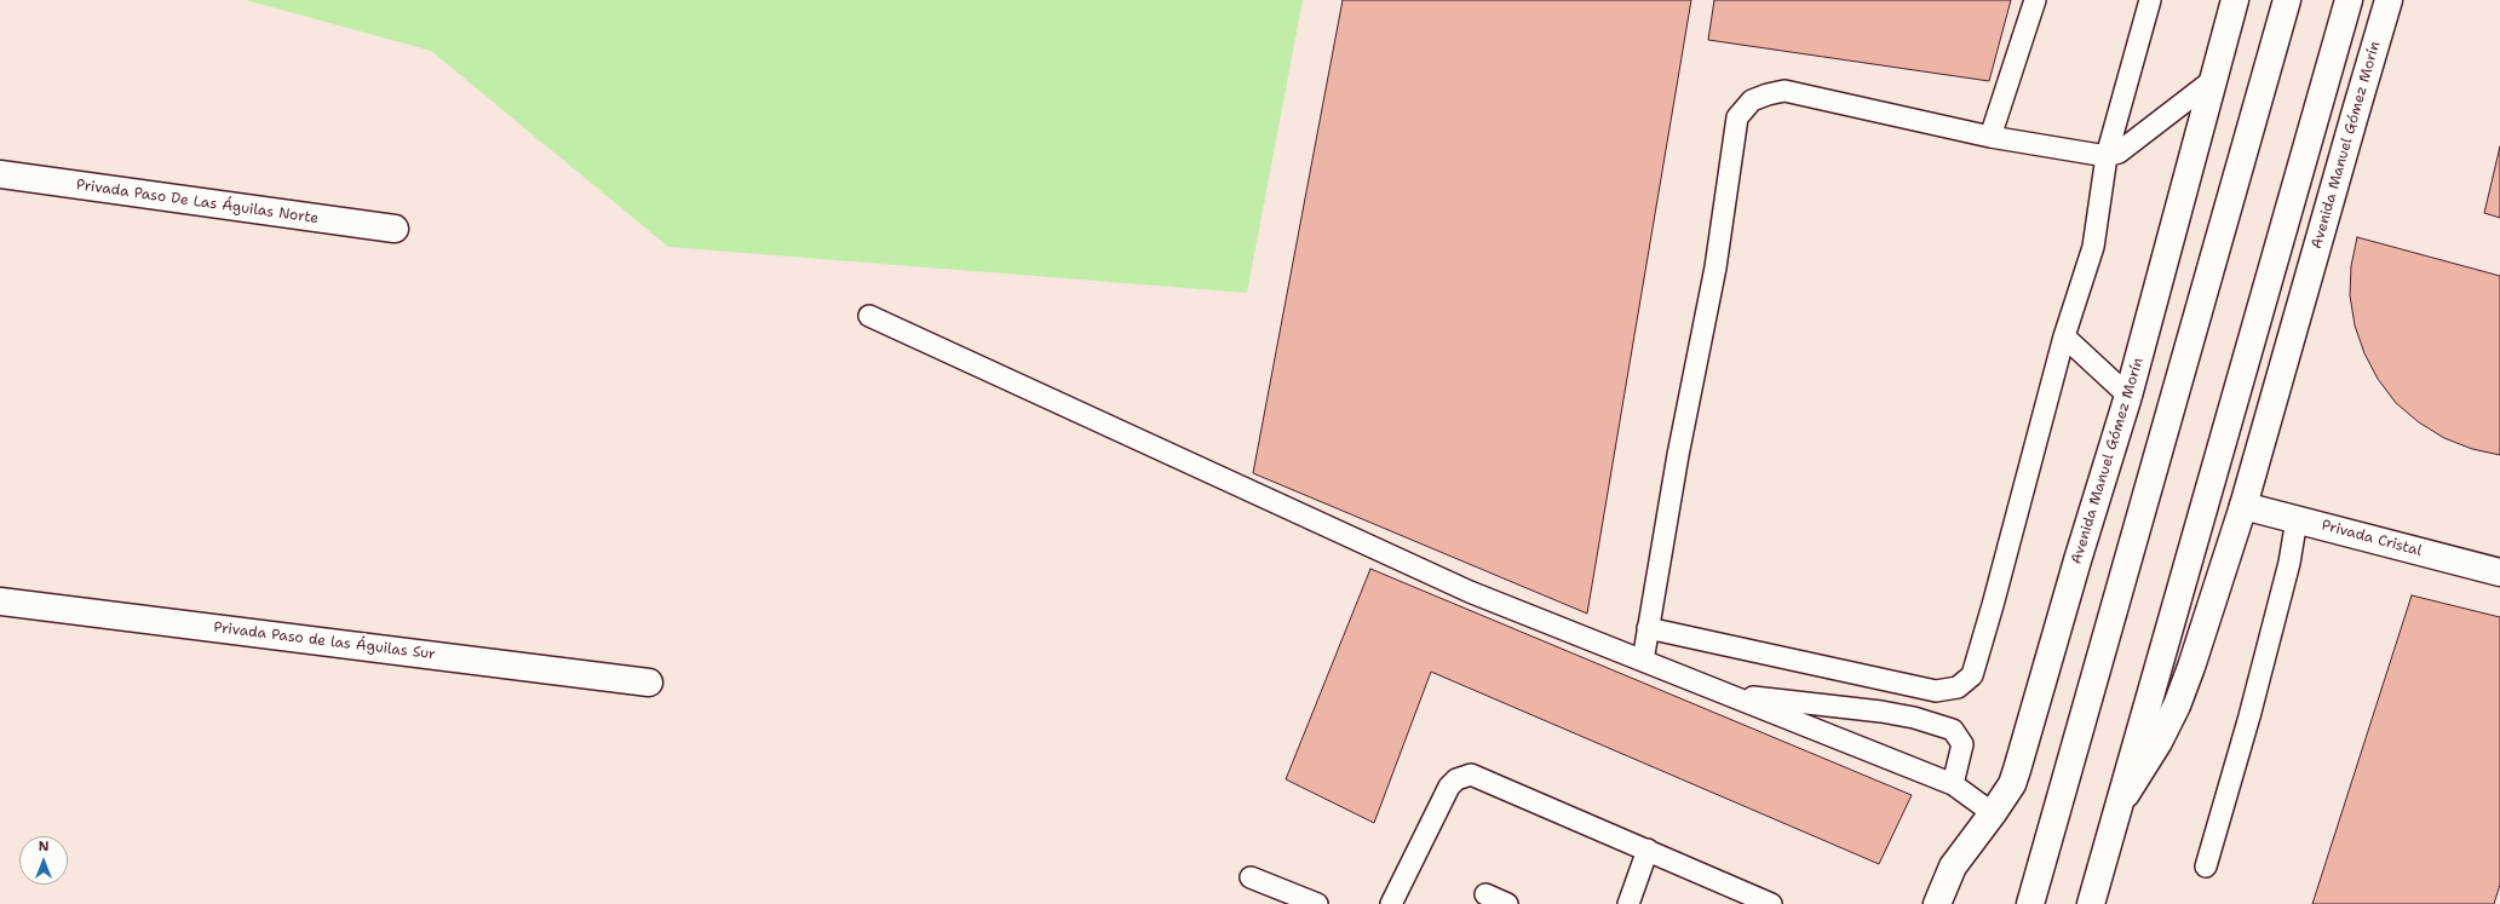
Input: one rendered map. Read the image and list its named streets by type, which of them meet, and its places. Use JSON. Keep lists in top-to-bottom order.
{
  "streets": {
    "street": [
      "Avenida Manuel Gómez Morín",
      "Privada Paso De Las Águilas Norte",
      "Privada Cristal",
      "Privada Paso de las Águilas Sur"
    ]
  },
  "crossings": [
    ["Avenida Manuel Gómez Morín", "Privada Cristal"]
  ],
  "north": "top"
}
